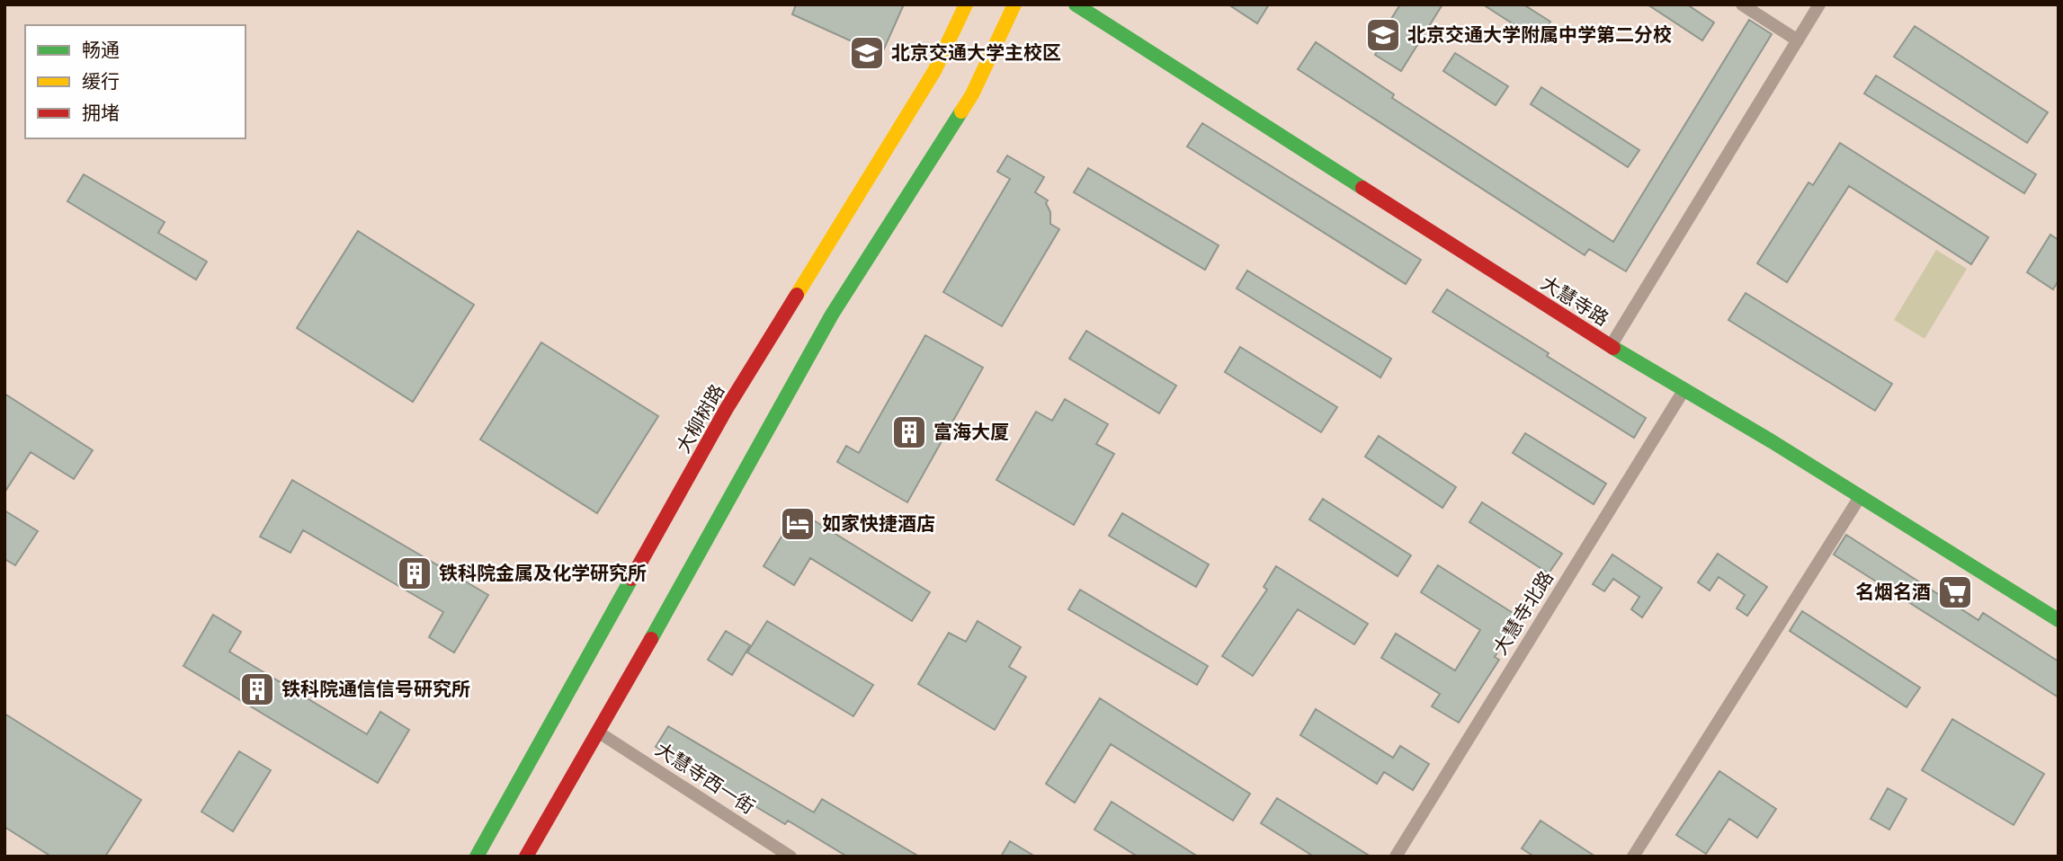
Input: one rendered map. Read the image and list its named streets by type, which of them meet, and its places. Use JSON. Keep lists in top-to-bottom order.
{
  "streets": {
    "main road": ["大慧寺路", "大柳树路"],
    "street": ["大慧寺北路", "大慧寺西一街"]
  },
  "crossings": [
    ["大慧寺路", "大慧寺北路"]
  ],
  "places": {
    "school or university": ["北京交通大学附属中学第二分校", "北京交通大学主校区"],
    "building": ["富海大厦", "铁科院金属及化学研究所", "铁科院通信信号研究所"],
    "hotel": ["如家快捷酒店"],
    "supermarket": ["名烟名酒"]
  },
  "legend": ["畅通", "缓行", "拥堵"]
}
